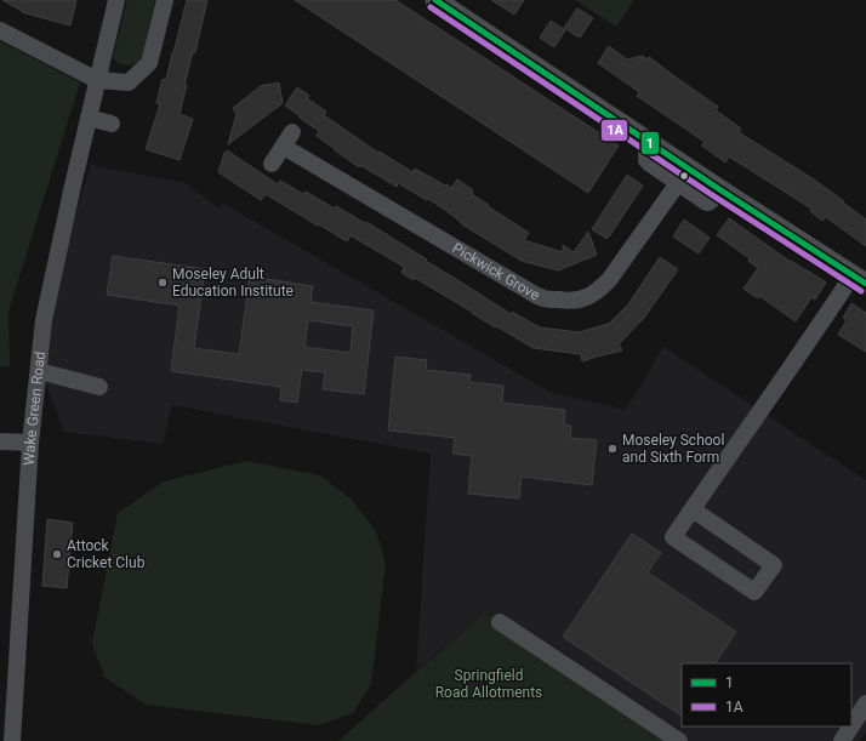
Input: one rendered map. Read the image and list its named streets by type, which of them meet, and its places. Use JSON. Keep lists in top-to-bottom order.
{
  "streets": {
    "street": ["Pickwick Grove", "Wake Green Road"]
  },
  "parks": ["Springfield Road Allotments"],
  "places": ["Moseley Adult Education Institute", "Moseley School and Sixth Form", "Attock Cricket Club"],
  "lines": ["transit line 1", "transit line 1A"],
  "legend": ["1", "1A"]
}
